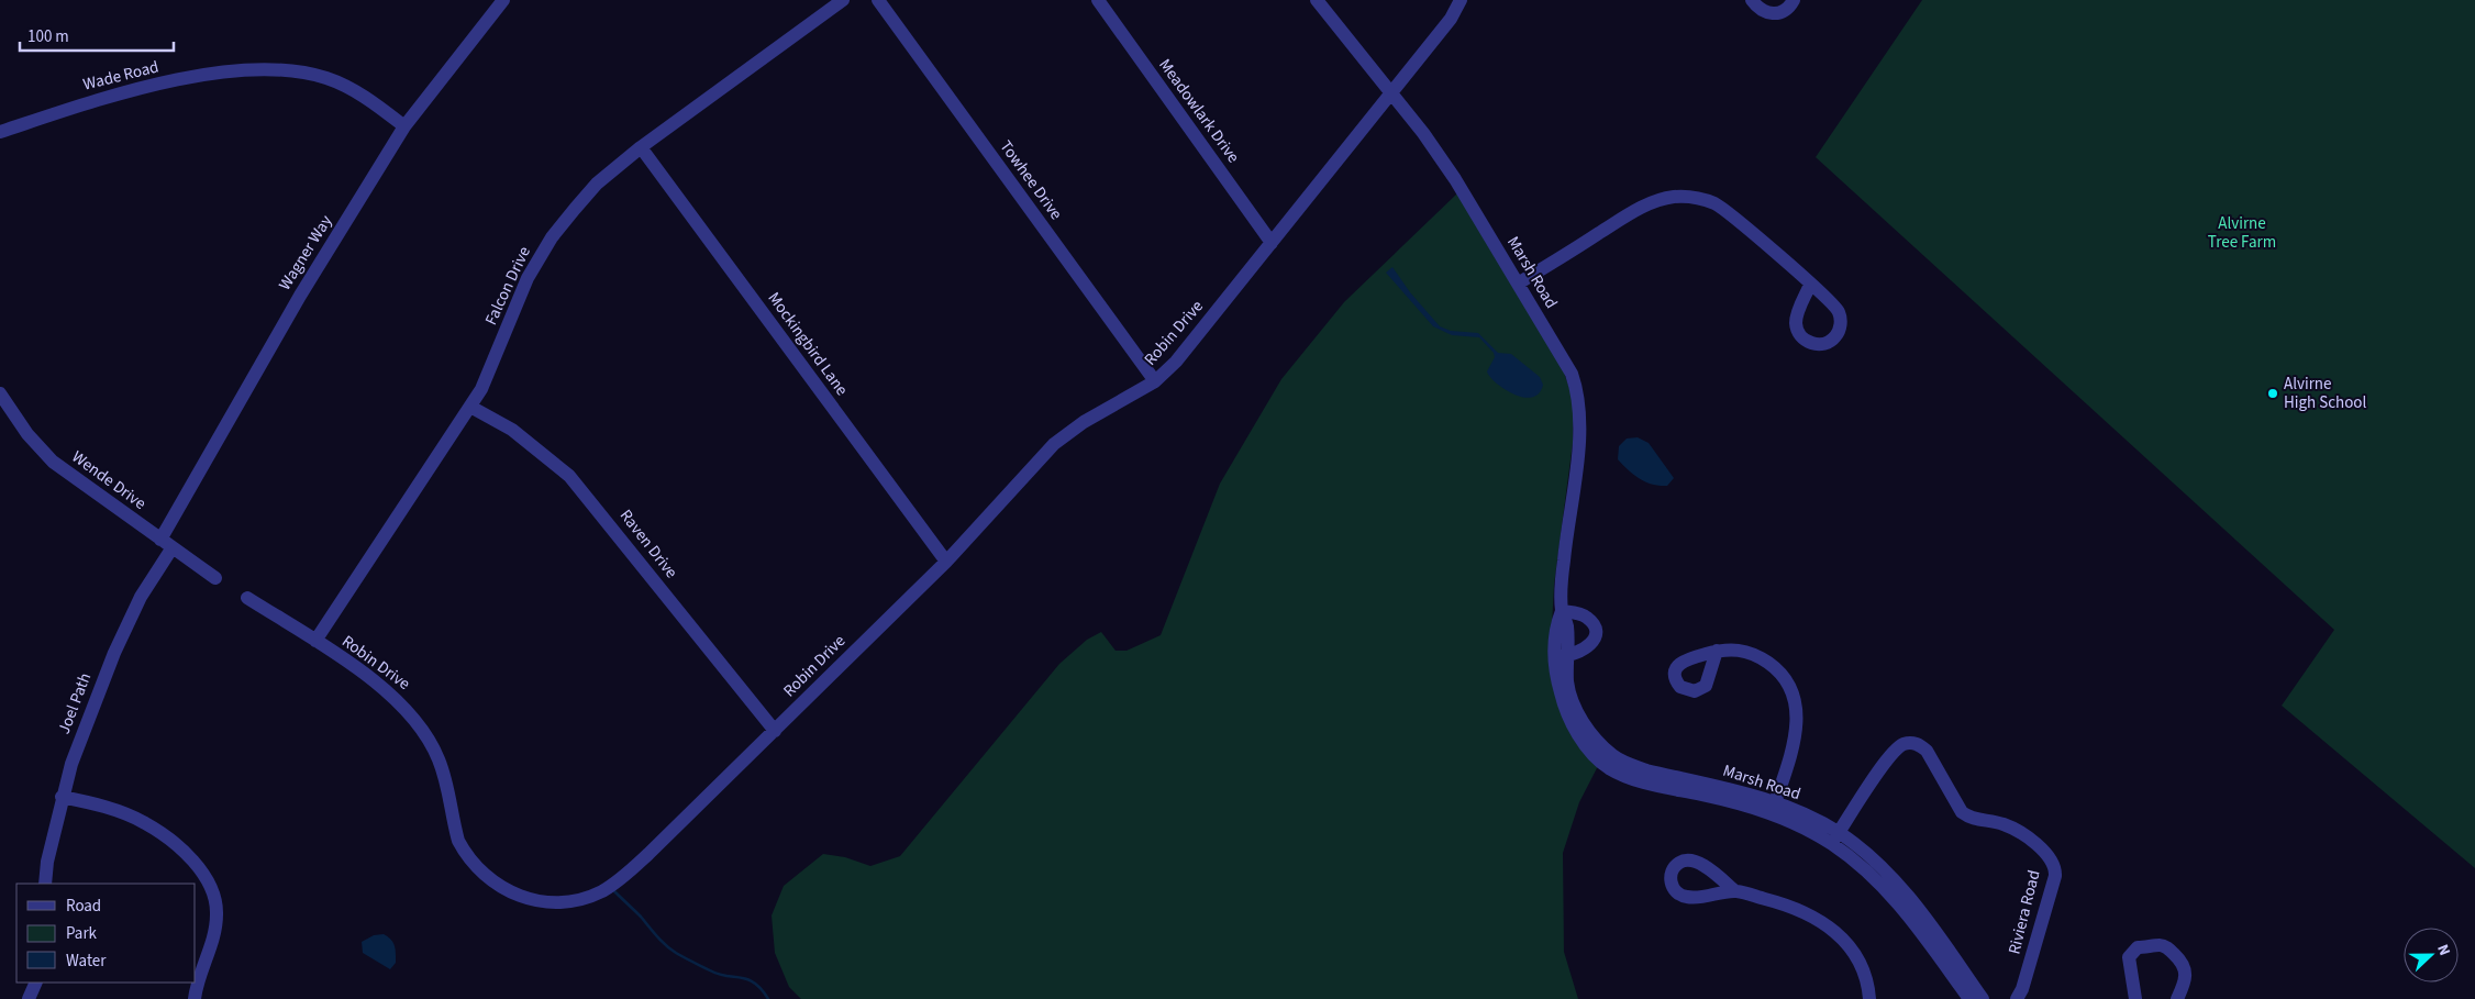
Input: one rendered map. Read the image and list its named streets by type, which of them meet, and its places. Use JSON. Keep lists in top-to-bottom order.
{
  "streets": {
    "street": [
      "Wade Road",
      "Meadowlark Drive",
      "Towhee Drive",
      "Wagner Way",
      "Marsh Road",
      "Falcon Drive",
      "Robin Drive",
      "Mockingbird Lane",
      "Wende Drive",
      "Raven Drive",
      "Joel Path",
      "Riviera Road"
    ]
  },
  "crossings": [
    ["Wade Road", "Wagner Way"],
    ["Meadowlark Drive", "Robin Drive"],
    ["Towhee Drive", "Robin Drive"],
    ["Wagner Way", "Wende Drive"],
    ["Wagner Way", "Joel Path"],
    ["Marsh Road", "Robin Drive"],
    ["Marsh Road", "Riviera Road"],
    ["Falcon Drive", "Robin Drive"],
    ["Falcon Drive", "Mockingbird Lane"],
    ["Falcon Drive", "Raven Drive"],
    ["Robin Drive", "Mockingbird Lane"],
    ["Robin Drive", "Raven Drive"],
    ["Wende Drive", "Joel Path"]
  ],
  "parks": ["Alvirne Tree Farm"],
  "places": ["Alvirne High School"],
  "legend": ["Road", "Park", "Water"],
  "scale_bar": "100 m",
  "north": "right"
}
